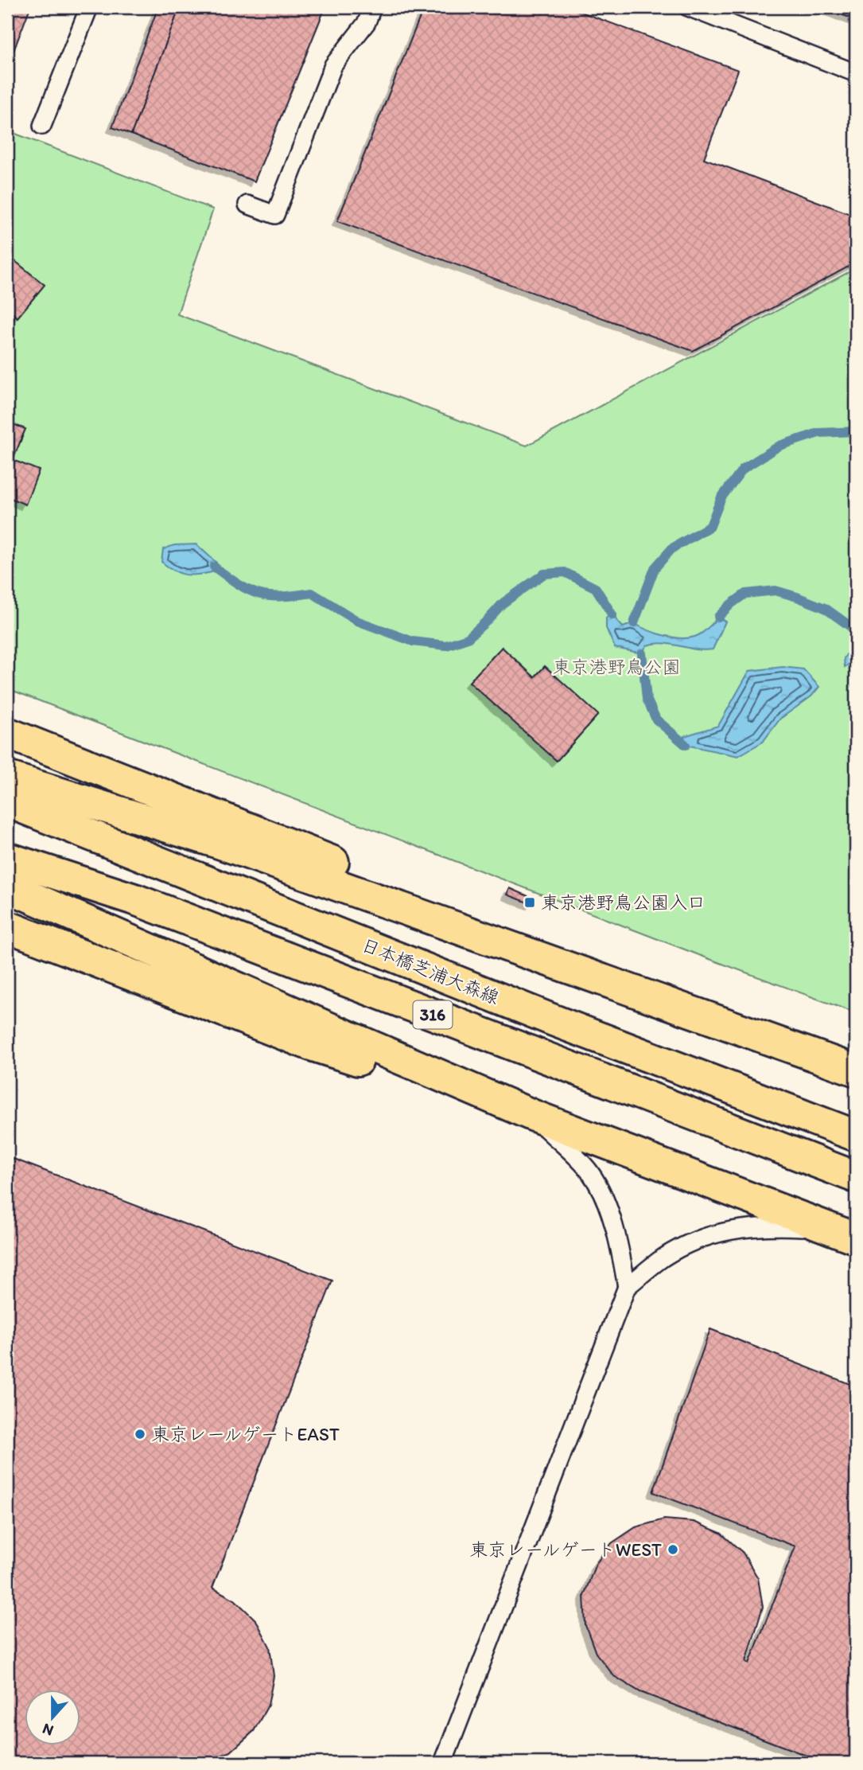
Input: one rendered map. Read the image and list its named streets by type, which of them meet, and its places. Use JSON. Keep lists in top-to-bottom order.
{
  "streets": {
    "main road": ["日本橋芝浦大森線", "316"]
  },
  "parks": ["東京港野鳥公園"],
  "places": {
    "transit": ["東京港野鳥公園入口"],
    "other": ["東京レールゲートEAST", "東京レールゲートWEST"]
  },
  "north": "bottom"
}
